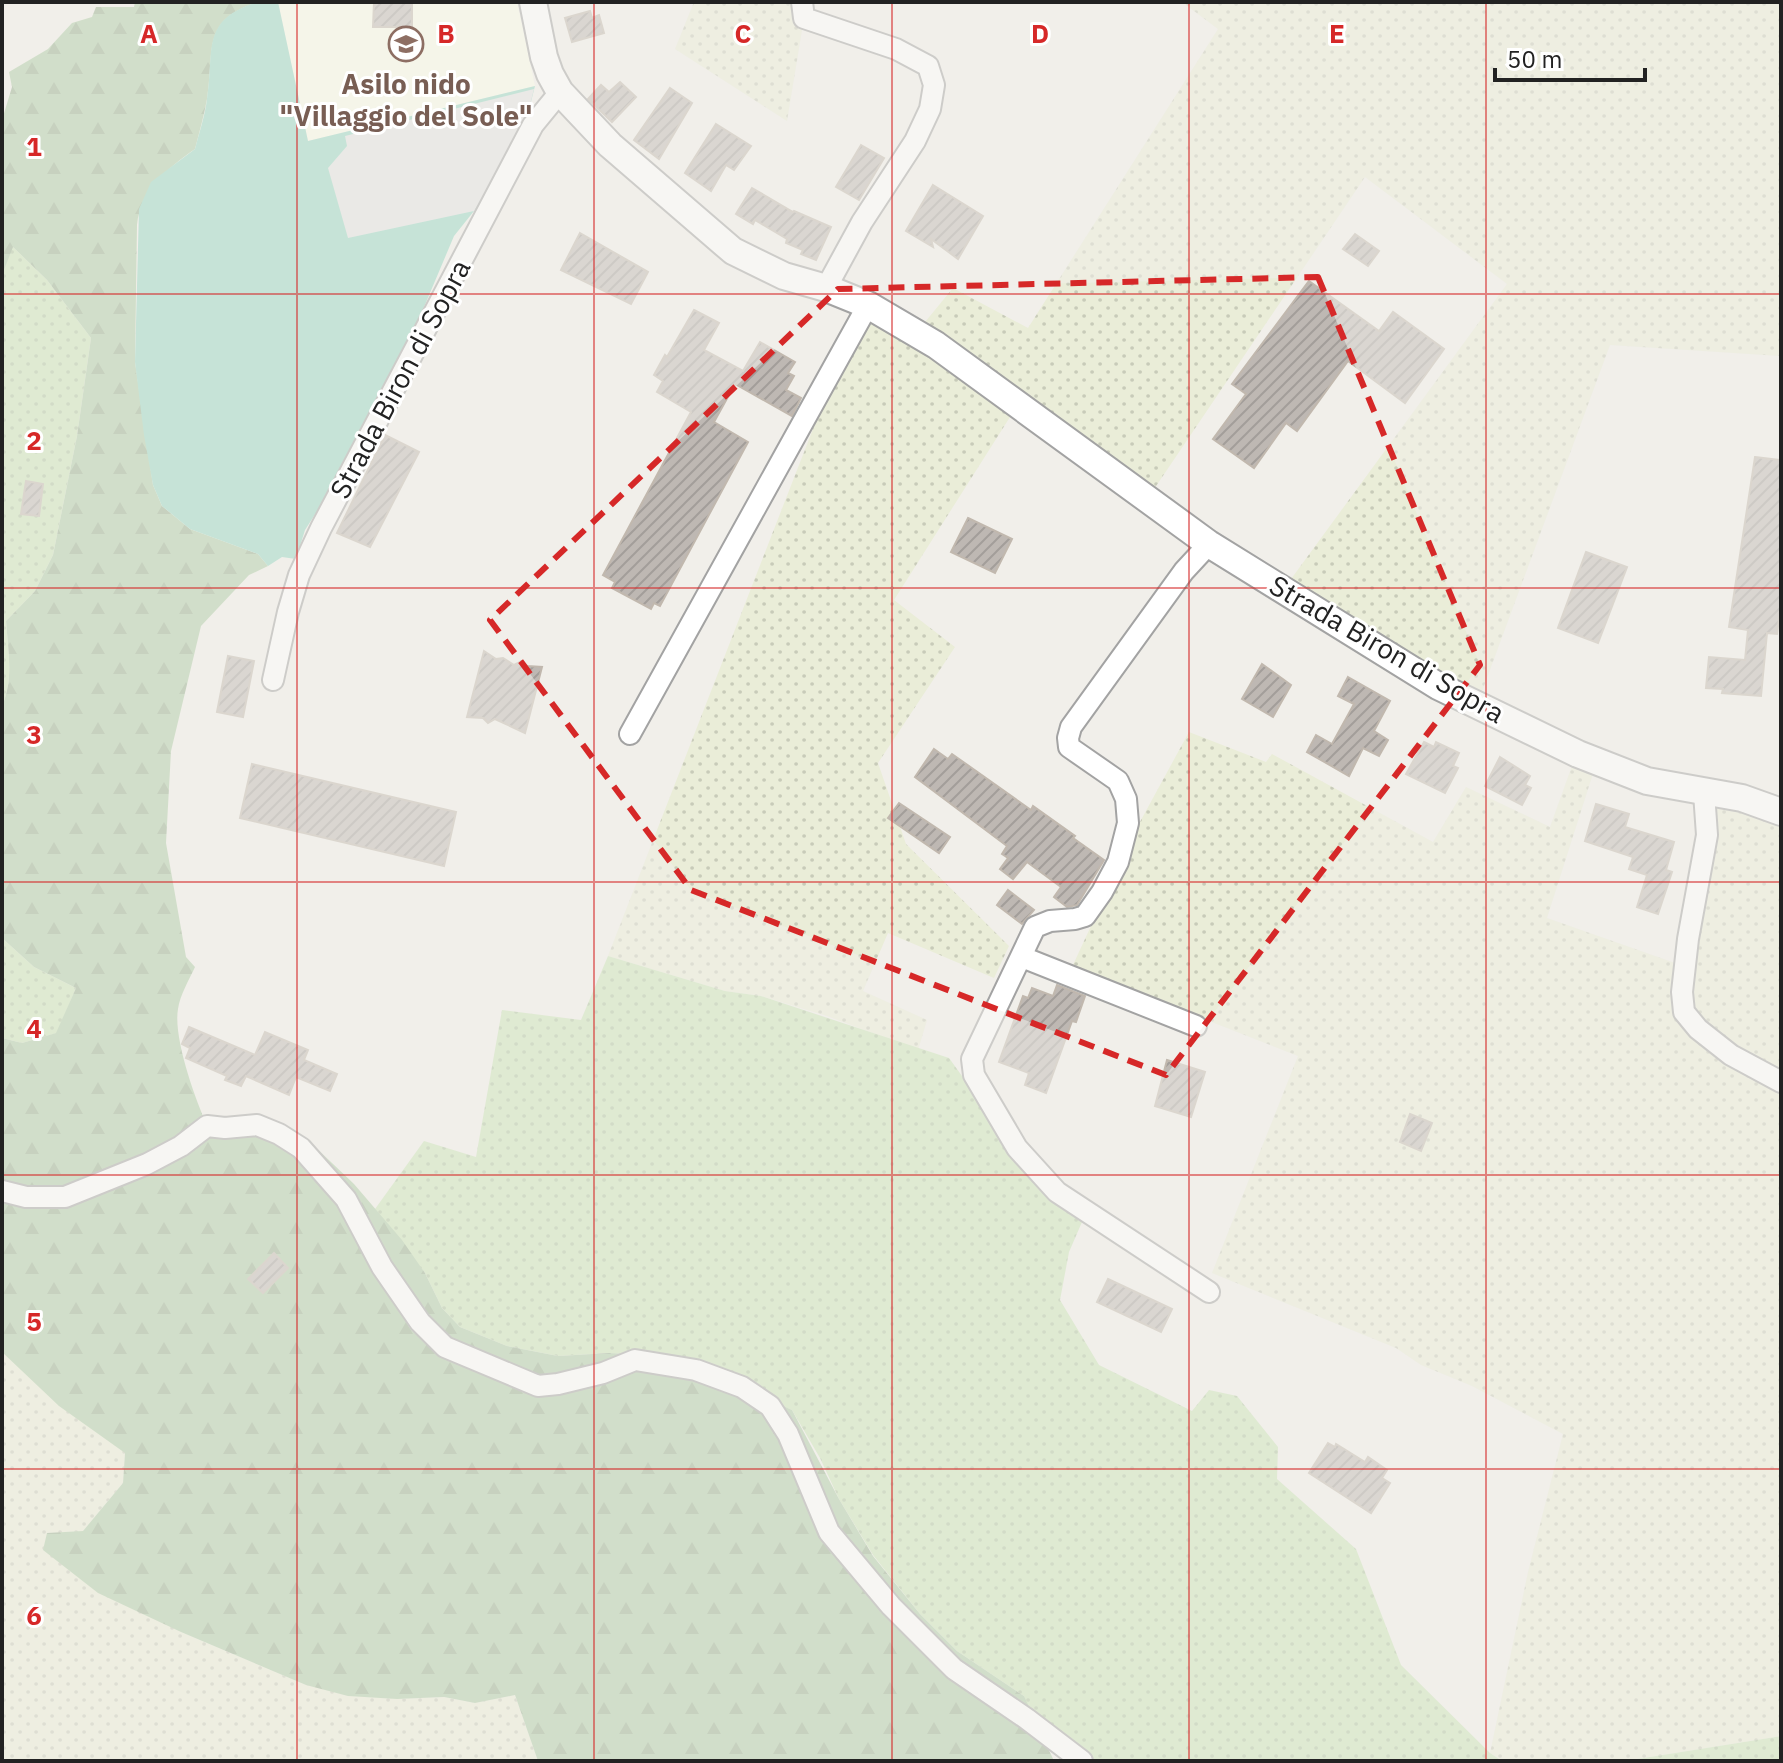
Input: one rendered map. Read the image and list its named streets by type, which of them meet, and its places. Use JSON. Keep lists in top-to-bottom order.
{
  "streets": {
    "street": ["Strada Biron di Sopra"]
  },
  "places": {
    "school or university": ["Asilo nido \"Villaggio del Sole\""]
  },
  "scale_bar": "50 m",
  "grid": {
    "columns": [
      "A",
      "B",
      "C",
      "D",
      "E"
    ],
    "rows": [
      "1",
      "2",
      "3",
      "4",
      "5",
      "6"
    ]
  }
}
